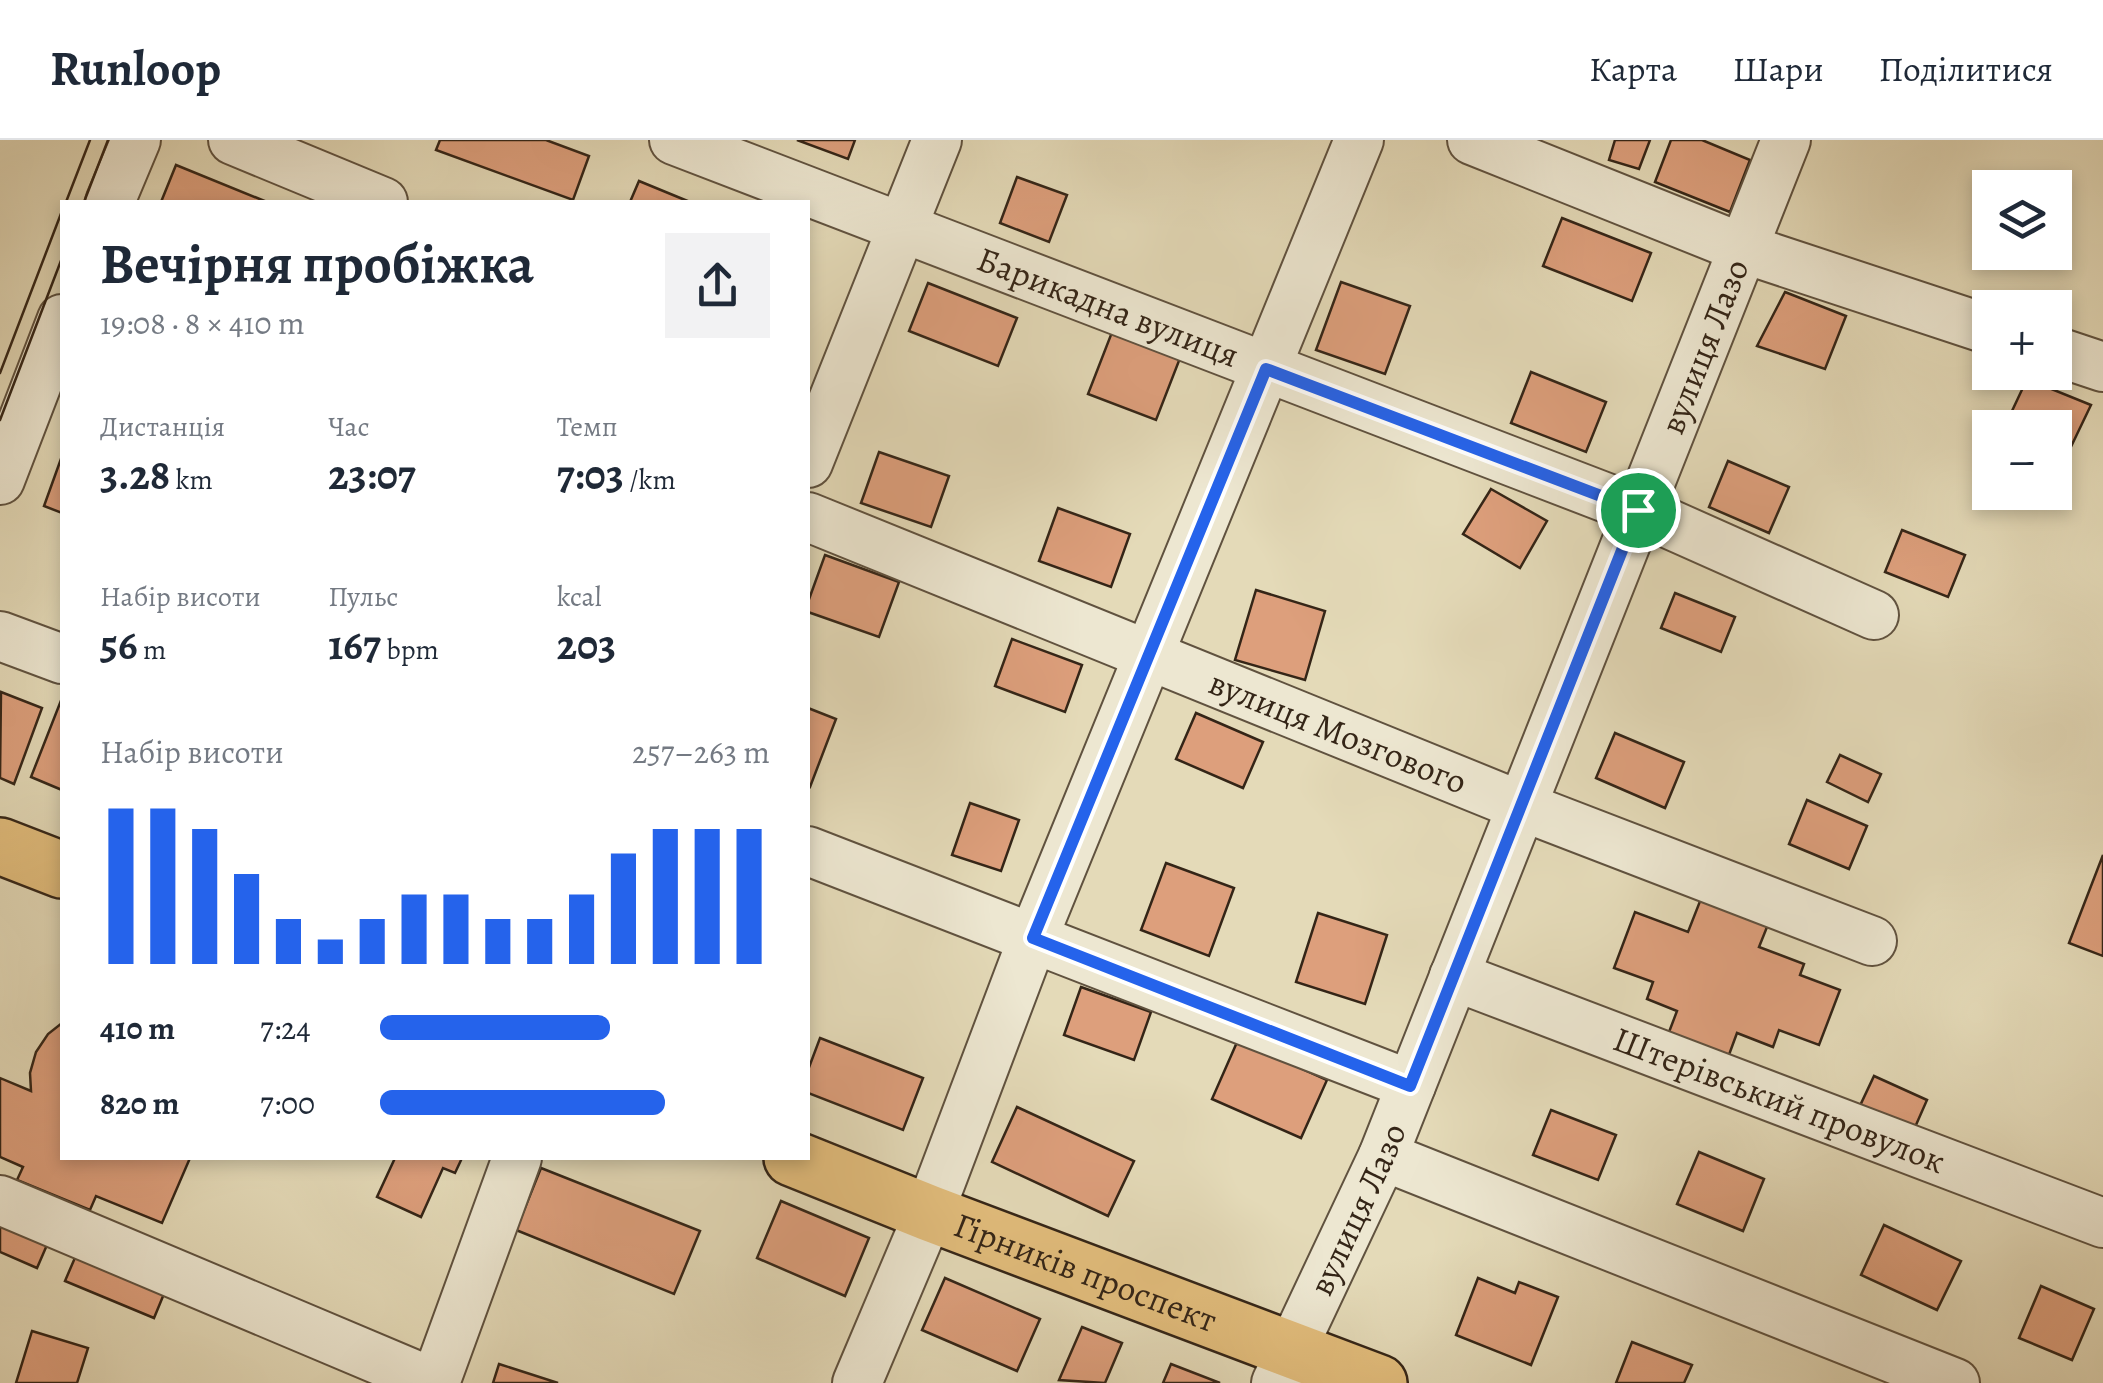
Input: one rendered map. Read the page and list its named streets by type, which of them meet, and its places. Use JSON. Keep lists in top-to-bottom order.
{
  "streets": {
    "main road": ["Гірників проспект"],
    "street": [
      "Барикадна вулиця",
      "вулиця Лазо",
      "вулиця Мозгового",
      "Штерівський провулок"
    ]
  },
  "crossings": [
    ["Барикадна вулиця", "вулиця Лазо"],
    ["вулиця Лазо", "вулиця Мозгового"],
    ["вулиця Лазо", "Штерівський провулок"],
    ["вулиця Лазо", "Гірників проспект"]
  ],
  "page": {
    "header": "Runloop",
    "nav": ["Карта", "Шари", "Поділитися"],
    "map_buttons": ["+", "−"],
    "heading": ["Вечірня пробіжка", "19:08 · 8 × 410 m"],
    "stats": [
      ["Дистанція", "3.28 km"],
      ["Час", "23:07"],
      ["Темп", "7:03 /km"],
      ["Набір висоти", "56 m"],
      ["Пульс", "167 bpm"],
      ["kcal", "203"]
    ],
    "chart": ["Набір висоти", "257–263 m"],
    "list": [
      {
        "name": "410 m",
        "note": "7:24"
      },
      {
        "name": "820 m",
        "note": "7:00"
      }
    ]
  }
}
